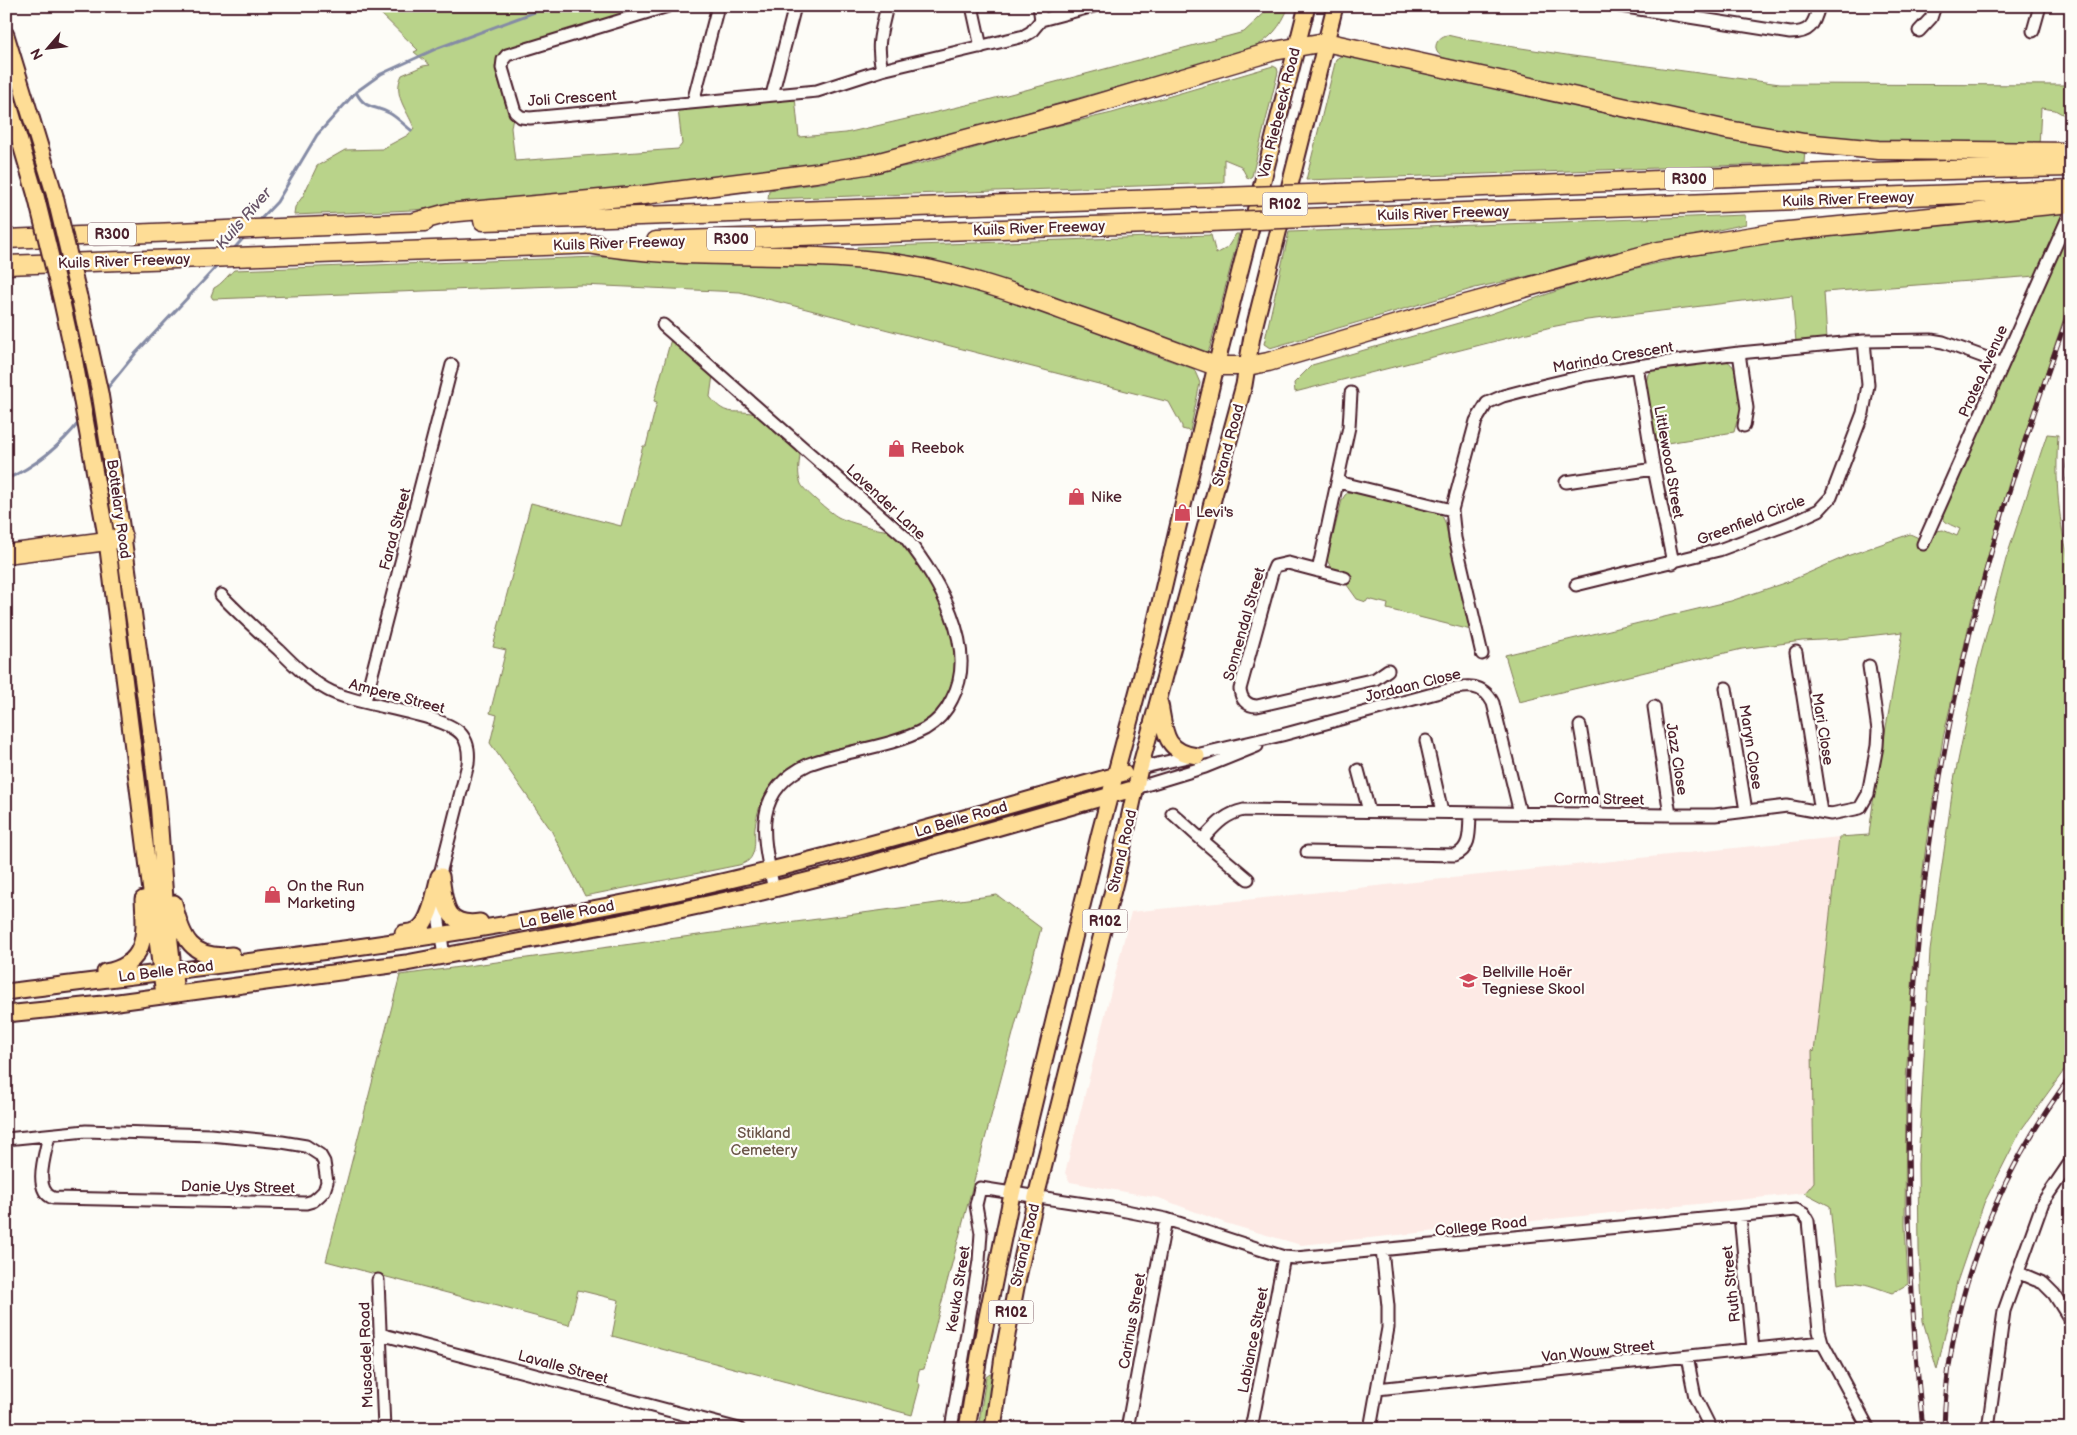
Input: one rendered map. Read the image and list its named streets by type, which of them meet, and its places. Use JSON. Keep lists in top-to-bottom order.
{
  "streets": {
    "highway": ["R300", "Kuils River Freeway"],
    "main road": [
      "Van Riebeeck Road",
      "R102",
      "Strand Road",
      "Bottelary Road",
      "La Belle Road"
    ],
    "street": [
      "Joli Crescent",
      "Marinda Crescent",
      "Protea Avenue",
      "Littlewood Street",
      "Lavender Lane",
      "Greenfield Circle",
      "Farad Street",
      "Sonnendal Street",
      "Jordaan Close",
      "Ampere Street",
      "Mari Close",
      "Maryn Close",
      "Jazz Close",
      "Corma Street",
      "Danie Uys Street",
      "College Road",
      "Ruth Street",
      "Keuka Street",
      "Carinus Street",
      "Labiance Street",
      "Van Wouw Street",
      "Muscadel Road",
      "Lavalle Street"
    ]
  },
  "crossings": [
    ["Van Riebeeck Road", "Strand Road"],
    ["Marinda Crescent", "Protea Avenue"],
    ["Marinda Crescent", "Littlewood Street"],
    ["Marinda Crescent", "Greenfield Circle"],
    ["Strand Road", "Jordaan Close"],
    ["Strand Road", "La Belle Road"],
    ["Strand Road", "College Road"],
    ["Strand Road", "Keuka Street"],
    ["Littlewood Street", "Greenfield Circle"],
    ["Lavender Lane", "La Belle Road"],
    ["Bottelary Road", "La Belle Road"],
    ["Farad Street", "Ampere Street"],
    ["Jordaan Close", "Corma Street"],
    ["Jordaan Close", "La Belle Road"],
    ["Ampere Street", "La Belle Road"],
    ["Mari Close", "Corma Street"],
    ["Maryn Close", "Corma Street"],
    ["Jazz Close", "Corma Street"],
    ["College Road", "Ruth Street"],
    ["College Road", "Keuka Street"],
    ["College Road", "Carinus Street"],
    ["College Road", "Labiance Street"],
    ["College Road", "Van Wouw Street"],
    ["Ruth Street", "Van Wouw Street"],
    ["Muscadel Road", "Lavalle Street"]
  ],
  "water": ["Kuils River"],
  "parks": ["Stikland Cemetery"],
  "places": {
    "shop": [
      "Reebok",
      "Nike",
      "Levi's",
      "On the Run Marketing"
    ],
    "school or university": ["Bellville Hoër Tegniese Skool"]
  },
  "north": "bottom left"
}
